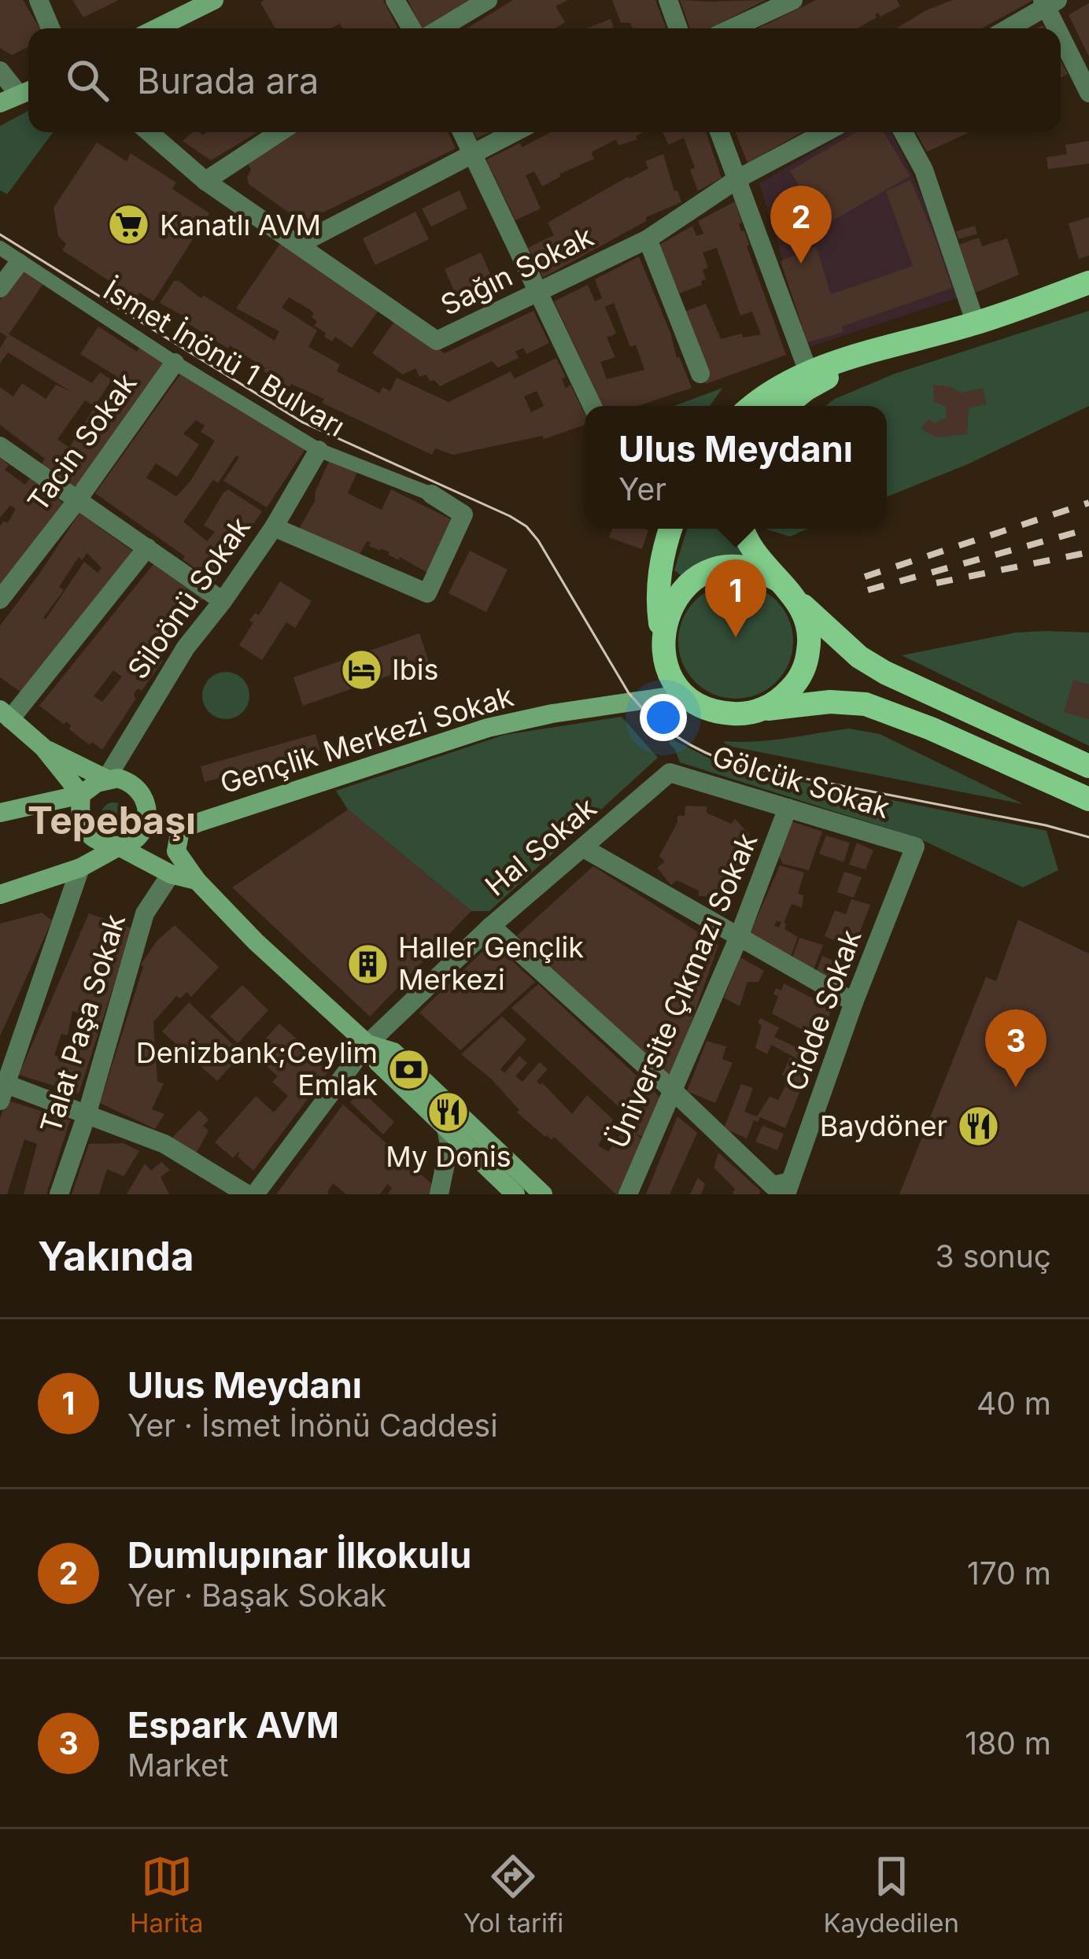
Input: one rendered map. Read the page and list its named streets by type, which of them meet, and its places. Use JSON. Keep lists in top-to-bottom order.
{
  "streets": {
    "main road": ["Gençlik Merkezi Sokak"],
    "street": [
      "Sağın Sokak",
      "İsmet İnönü 1 Bulvarı",
      "Tacin Sokak",
      "Siloönü Sokak",
      "Gölcük Sokak",
      "Hal Sokak",
      "Üniversite Çıkmazı Sokak",
      "Cidde Sokak",
      "Talat Paşa Sokak"
    ]
  },
  "crossings": [
    ["İsmet İnönü 1 Bulvarı", "Tacin Sokak"],
    ["İsmet İnönü 1 Bulvarı", "Siloönü Sokak"],
    ["Gölcük Sokak", "Hal Sokak"],
    ["Gölcük Sokak", "Üniversite Çıkmazı Sokak"],
    ["Gölcük Sokak", "Cidde Sokak"]
  ],
  "districts": ["Tepebaşı"],
  "places": {
    "supermarket": ["Kanatlı AVM"],
    "hotel": ["Ibis"],
    "building": ["Haller Gençlik Merkezi"],
    "bank": ["Denizbank;Ceylim Emlak"],
    "restaurant": ["My Donis", "Baydöner"]
  },
  "page": {
    "search": "Burada ara",
    "pins": ["2", "1", "3"],
    "popup": ["Ulus Meydanı", "Yer"],
    "heading": ["Yakında", "3 sonuç"],
    "list": [
      {
        "mark": "1",
        "name": "Ulus Meydanı",
        "note": "Yer · İsmet İnönü Caddesi",
        "value": "40 m"
      },
      {
        "mark": "2",
        "name": "Dumlupınar İlkokulu",
        "note": "Yer · Başak Sokak",
        "value": "170 m"
      },
      {
        "mark": "3",
        "name": "Espark AVM",
        "note": "Market",
        "value": "180 m"
      }
    ],
    "nav": ["Harita", "Yol tarifi", "Kaydedilen"]
  }
}
